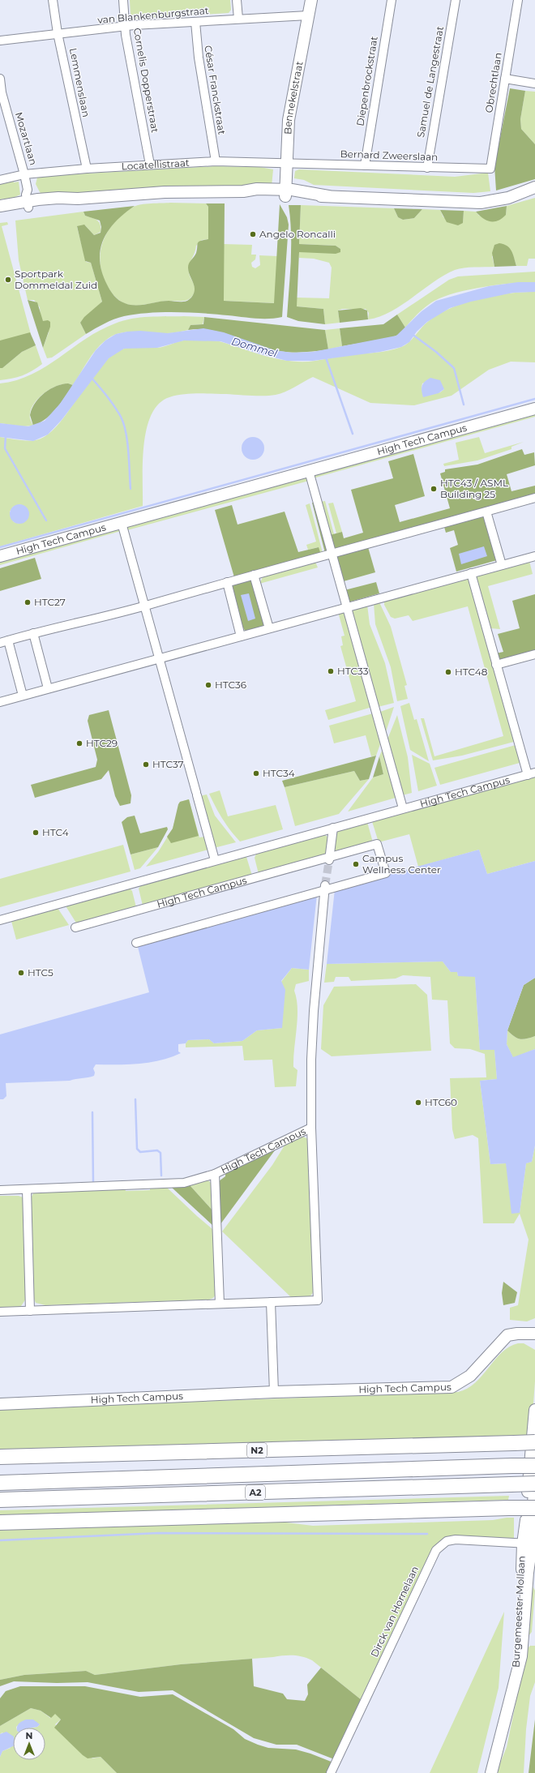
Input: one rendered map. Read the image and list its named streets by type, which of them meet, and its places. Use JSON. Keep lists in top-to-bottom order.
{
  "streets": {
    "highway": ["N2", "A2"],
    "street": [
      "van Blankenburgstraat",
      "Cornelis Dopperstraat",
      "Diepenbrockstraat",
      "Samuel de Langestraat",
      "Lemmenslaan",
      "Obrechtlaan",
      "César Franckstraat",
      "Bennekelstraat",
      "Mozartlaan",
      "Bernard Zweerslaan",
      "Locatellistraat",
      "High Tech Campus",
      "Dirck van Hornelaan",
      "Burgemeester Mollaan"
    ]
  },
  "crossings": [
    ["van Blankenburgstraat", "Cornelis Dopperstraat"],
    ["van Blankenburgstraat", "Lemmenslaan"],
    ["van Blankenburgstraat", "César Franckstraat"],
    ["van Blankenburgstraat", "Bennekelstraat"],
    ["Cornelis Dopperstraat", "Locatellistraat"],
    ["Diepenbrockstraat", "Bernard Zweerslaan"],
    ["Samuel de Langestraat", "Bernard Zweerslaan"],
    ["Lemmenslaan", "Locatellistraat"],
    ["Obrechtlaan", "Bernard Zweerslaan"],
    ["César Franckstraat", "Locatellistraat"],
    ["Bennekelstraat", "Bernard Zweerslaan"],
    ["Bennekelstraat", "Locatellistraat"],
    ["Mozartlaan", "Locatellistraat"],
    ["Bernard Zweerslaan", "Locatellistraat"],
    ["Dirck van Hornelaan", "Burgemeester Mollaan"]
  ],
  "water": ["Dommel"],
  "places": [
    "Angelo Roncalli",
    "Sportpark Dommeldal Zuid",
    "HTC43 / ASML Building 25",
    "HTC27",
    "HTC33",
    "HTC48",
    "HTC36",
    "HTC29",
    "HTC37",
    "HTC34",
    "HTC4",
    "Campus Wellness Center",
    "HTC5",
    "HTC60"
  ],
  "north": "top"
}
